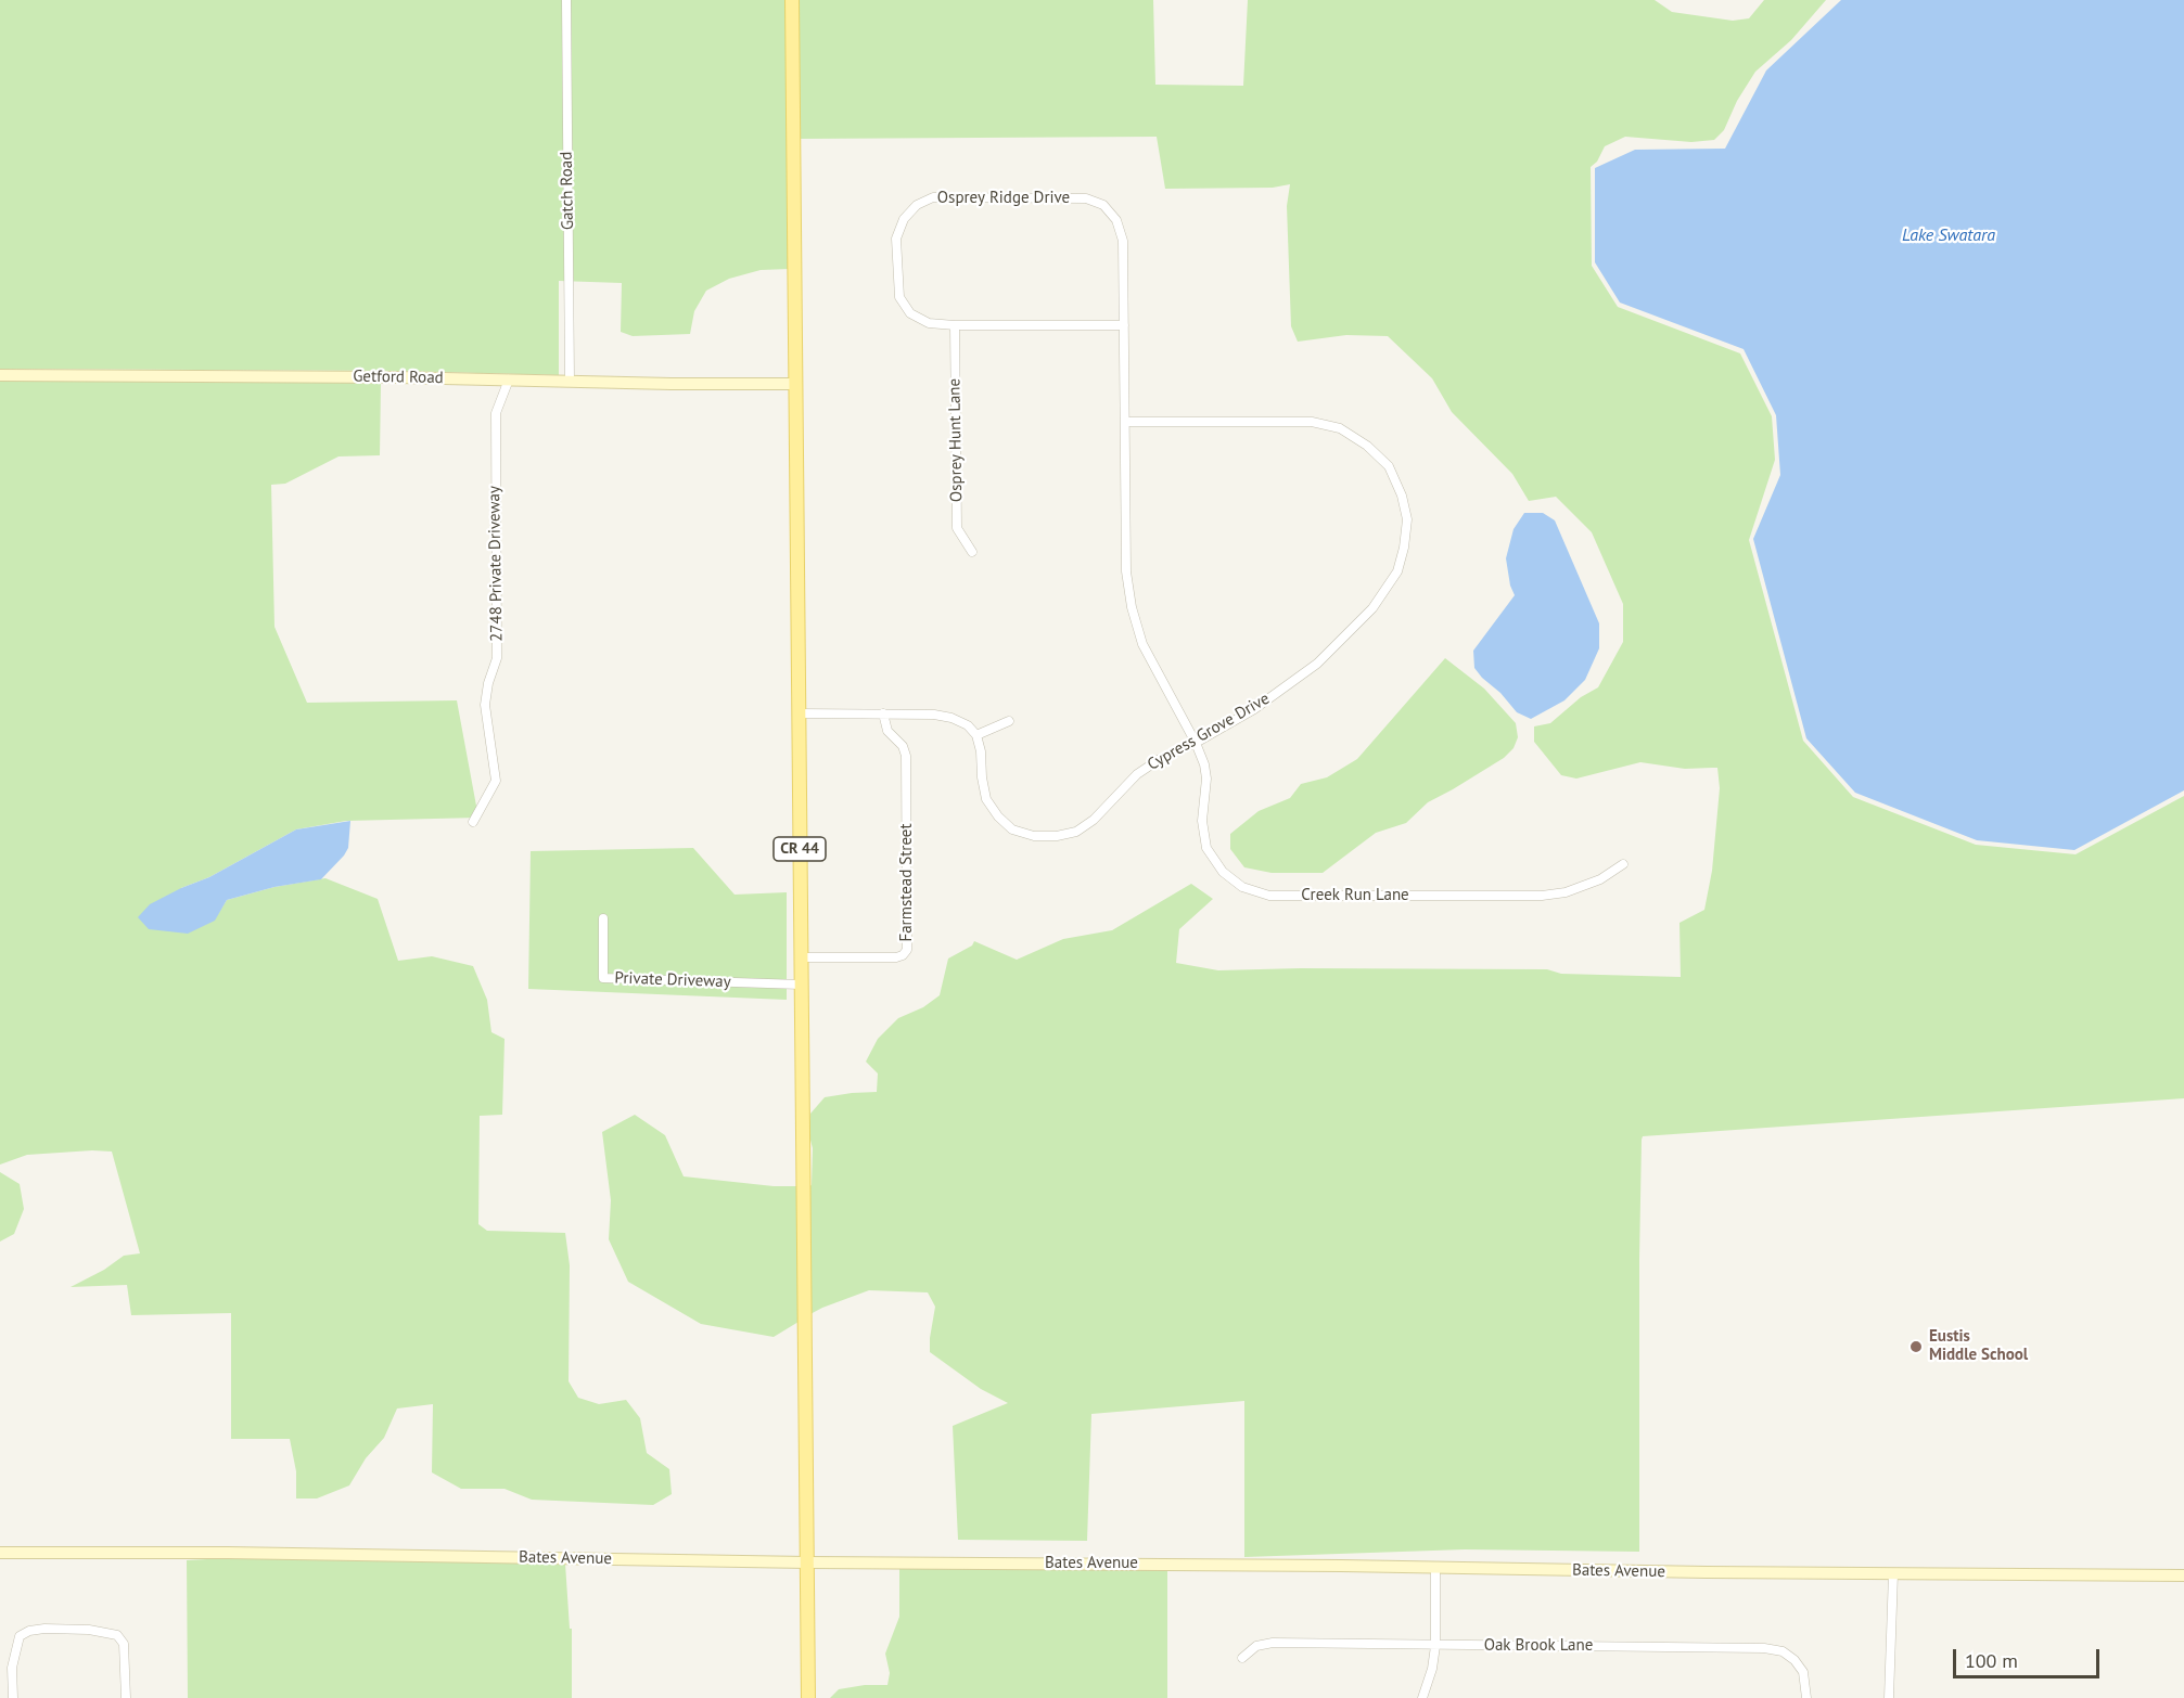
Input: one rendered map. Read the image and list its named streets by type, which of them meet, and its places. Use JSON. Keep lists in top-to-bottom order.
{
  "streets": {
    "main road": ["CR 44"],
    "street": [
      "Gatch Road",
      "Osprey Ridge Drive",
      "Getford Road",
      "Osprey Hunt Lane",
      "2748 Private Driveway",
      "Cypress Grove Drive",
      "Farmstead Street",
      "Creek Run Lane",
      "Private Driveway",
      "Bates Avenue",
      "Oak Brook Lane"
    ]
  },
  "crossings": [
    ["Gatch Road", "Getford Road"],
    ["Osprey Ridge Drive", "Osprey Hunt Lane"],
    ["Osprey Ridge Drive", "Cypress Grove Drive"],
    ["Osprey Ridge Drive", "Creek Run Lane"],
    ["Getford Road", "2748 Private Driveway"],
    ["Getford Road", "CR 44"],
    ["Cypress Grove Drive", "Creek Run Lane"],
    ["CR 44", "Farmstead Street"],
    ["CR 44", "Private Driveway"],
    ["CR 44", "Bates Avenue"]
  ],
  "water": ["Lake Swatara"],
  "places": ["Eustis Middle School"],
  "scale_bar": "100 m"
}
